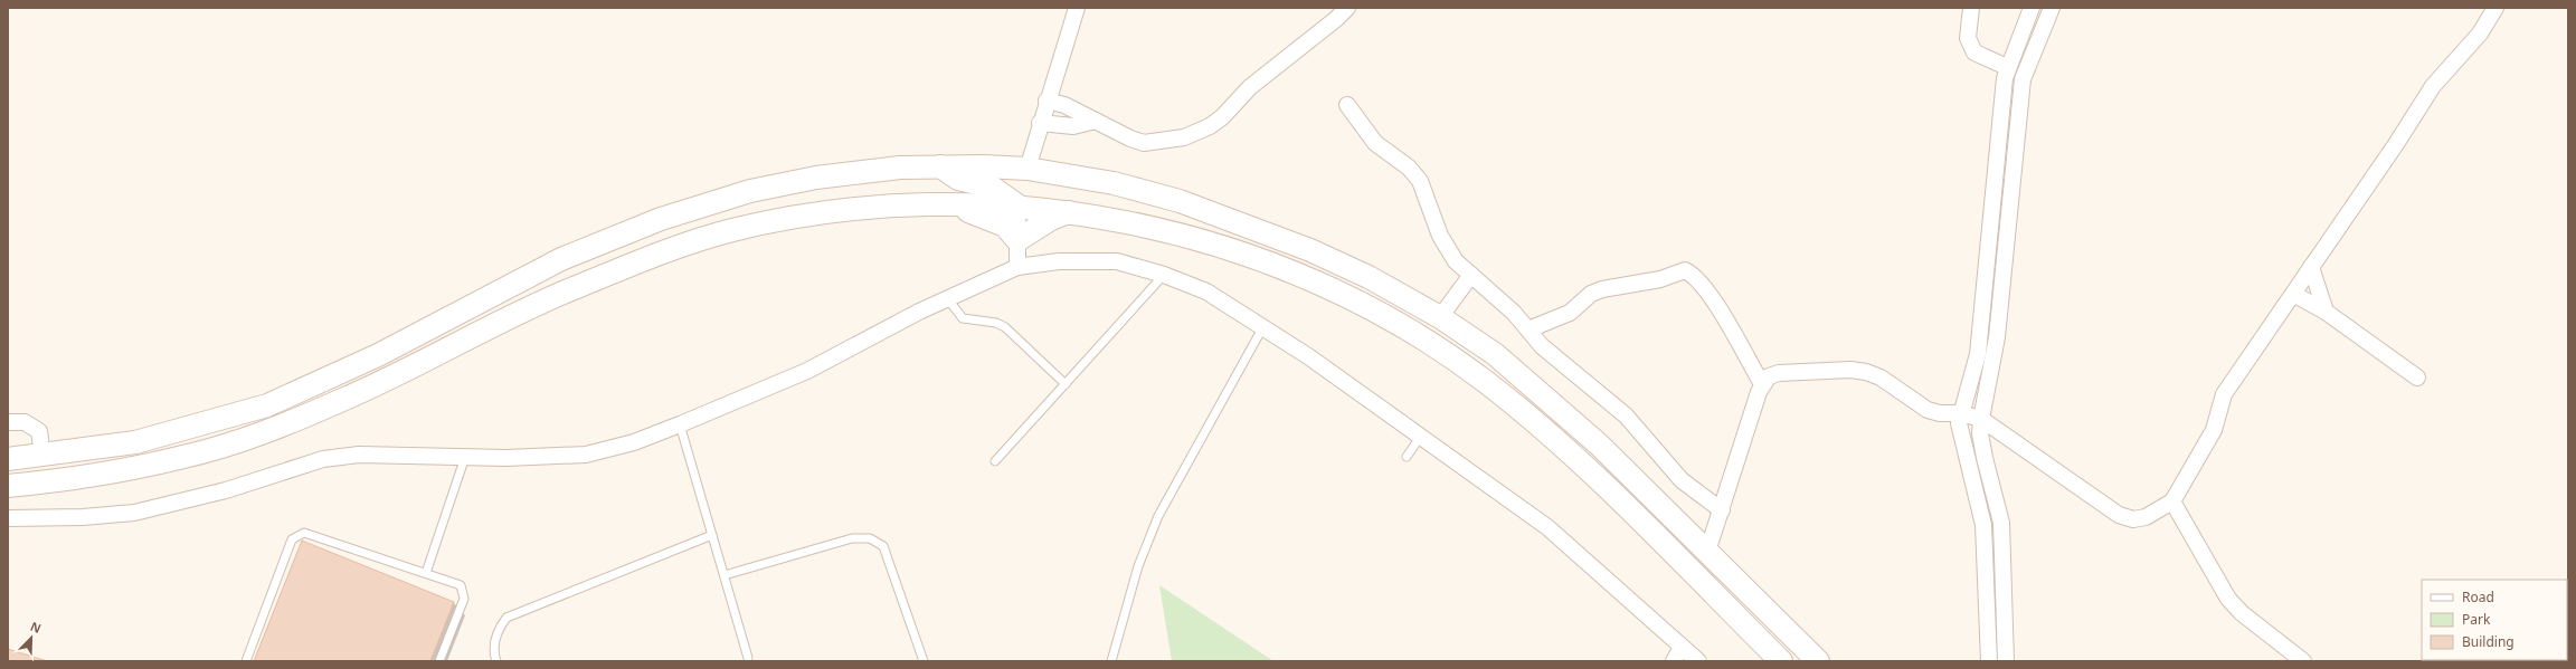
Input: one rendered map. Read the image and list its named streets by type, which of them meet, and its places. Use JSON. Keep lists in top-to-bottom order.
{
  "legend": ["Road", "Park", "Building"],
  "north": "top right"
}
